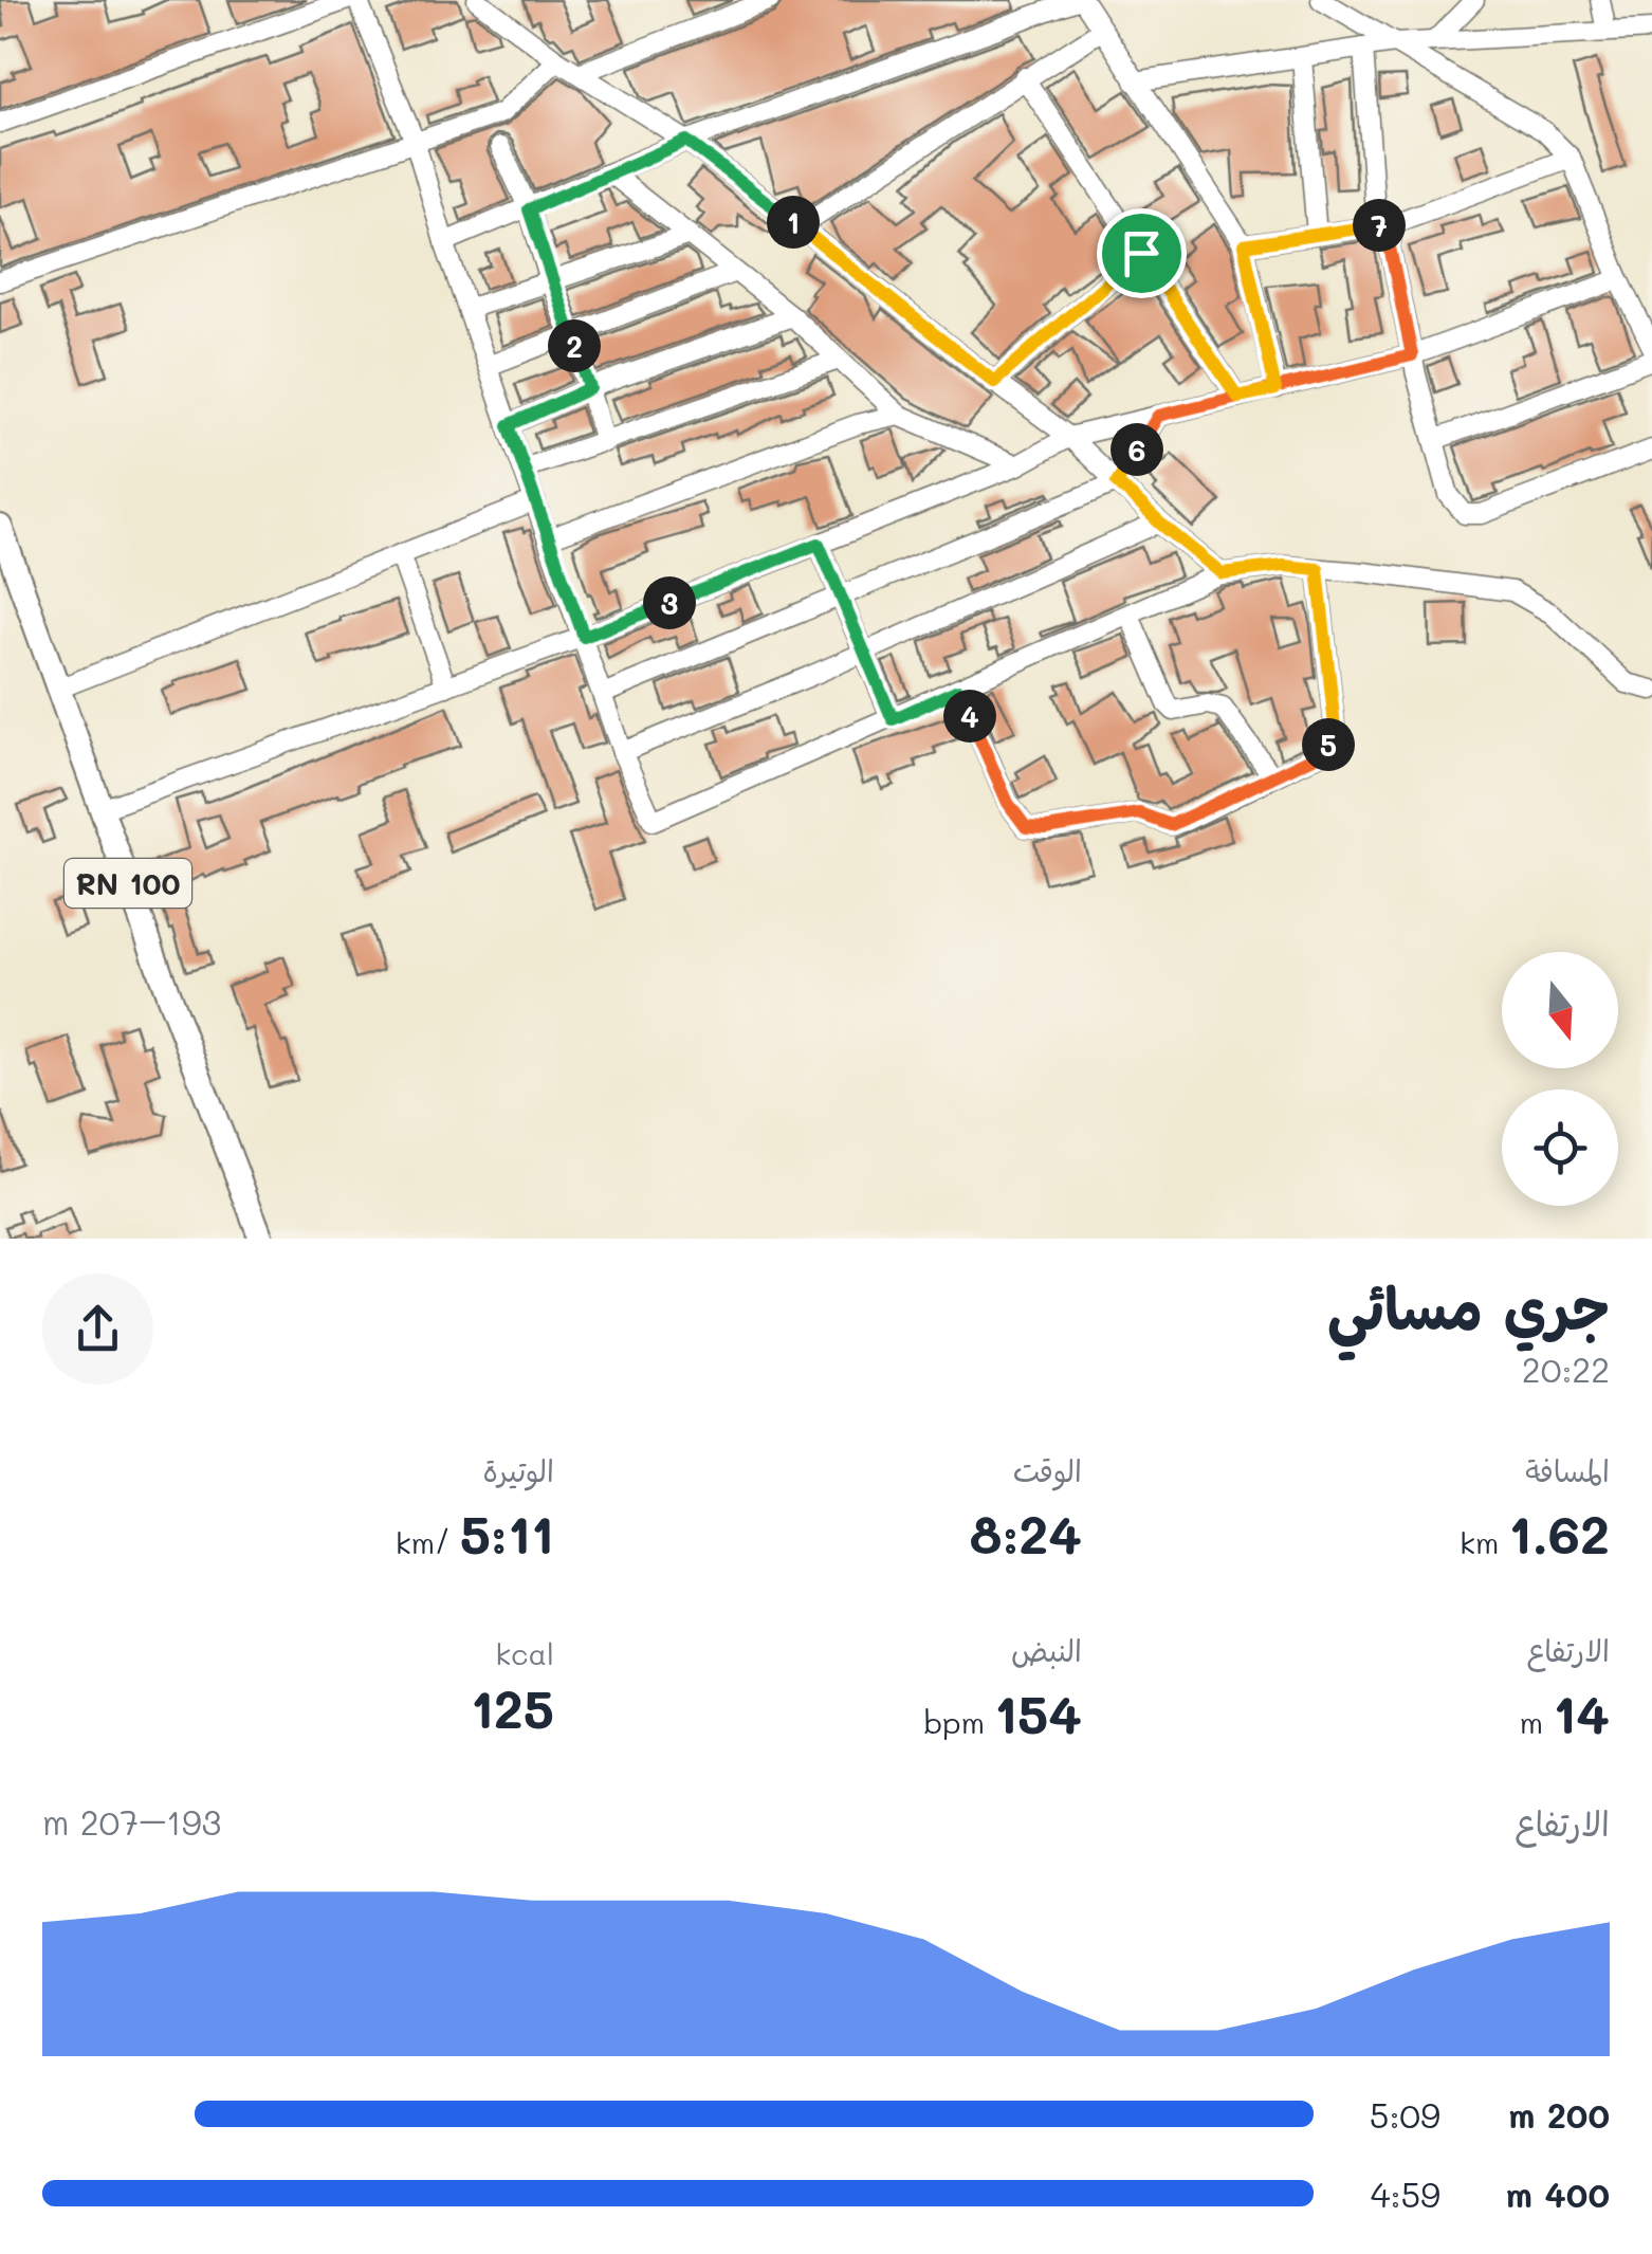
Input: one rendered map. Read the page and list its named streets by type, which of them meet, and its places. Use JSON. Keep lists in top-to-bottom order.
{
  "streets": {
    "main road": ["RN 100"]
  },
  "north": "bottom",
  "page": {
    "pins": [
      "1",
      "7",
      "2",
      "6",
      "3",
      "4",
      "5"
    ],
    "heading": ["جري مسائي", "20:22"],
    "stats": [
      ["المسافة", "1.62 km"],
      ["الوقت", "8:24"],
      ["الوتيرة", "5:11 /km"],
      ["الارتفاع", "14 m"],
      ["النبض", "154 bpm"],
      ["kcal", "125"]
    ],
    "chart": ["الارتفاع", "193–207 m"],
    "list": [
      {
        "name": "200 m",
        "note": "5:09"
      },
      {
        "name": "400 m",
        "note": "4:59"
      }
    ]
  }
}
